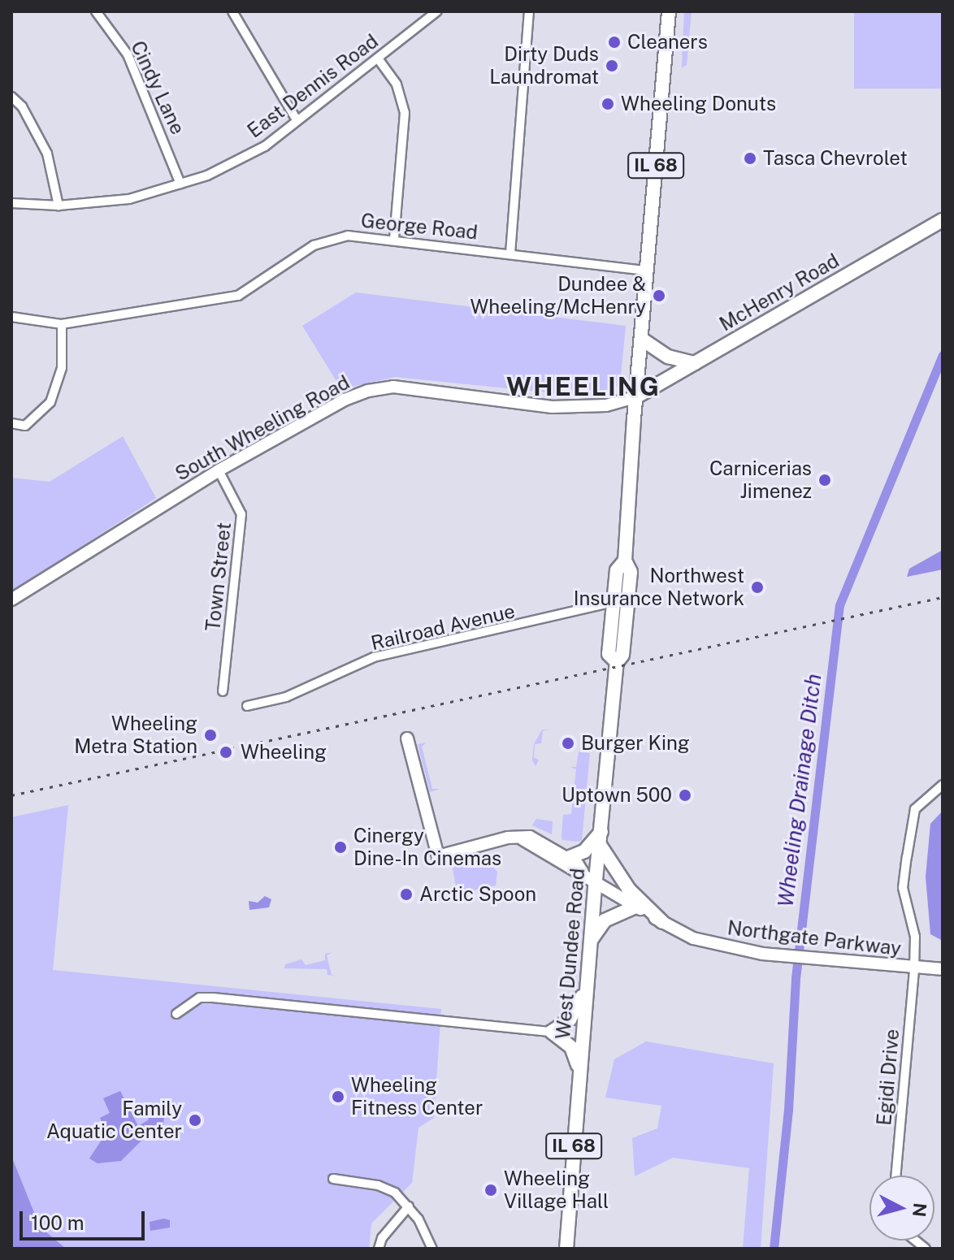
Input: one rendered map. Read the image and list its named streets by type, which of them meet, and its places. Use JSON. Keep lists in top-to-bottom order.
{
  "streets": {
    "main road": ["IL 68", "McHenry Road", "West Dundee Road"],
    "street": [
      "East Dennis Road",
      "Cindy Lane",
      "George Road",
      "South Wheeling Road",
      "Town Street",
      "Railroad Avenue",
      "Northgate Parkway",
      "Egidi Drive"
    ]
  },
  "crossings": [
    ["East Dennis Road", "Cindy Lane"],
    ["George Road", "West Dundee Road"],
    ["McHenry Road", "South Wheeling Road"],
    ["McHenry Road", "West Dundee Road"],
    ["South Wheeling Road", "Town Street"],
    ["South Wheeling Road", "West Dundee Road"],
    ["Railroad Avenue", "West Dundee Road"],
    ["Northgate Parkway", "West Dundee Road"],
    ["Northgate Parkway", "Egidi Drive"]
  ],
  "districts": ["WHEELING"],
  "water": ["Wheeling Drainage Ditch"],
  "places": [
    "Cleaners",
    "Dirty Duds Laundromat",
    "Wheeling Donuts",
    "Tasca Chevrolet",
    "Dundee & Wheeling/McHenry",
    "Carnicerias Jimenez",
    "Northwest Insurance Network",
    "Wheeling Metra Station",
    "Burger King",
    "Wheeling",
    "Uptown 500",
    "Cinergy Dine-In Cinemas",
    "Arctic Spoon",
    "Wheeling Fitness Center",
    "Family Aquatic Center",
    "Wheeling Village Hall"
  ],
  "scale_bar": "100 m",
  "north": "right"
}
